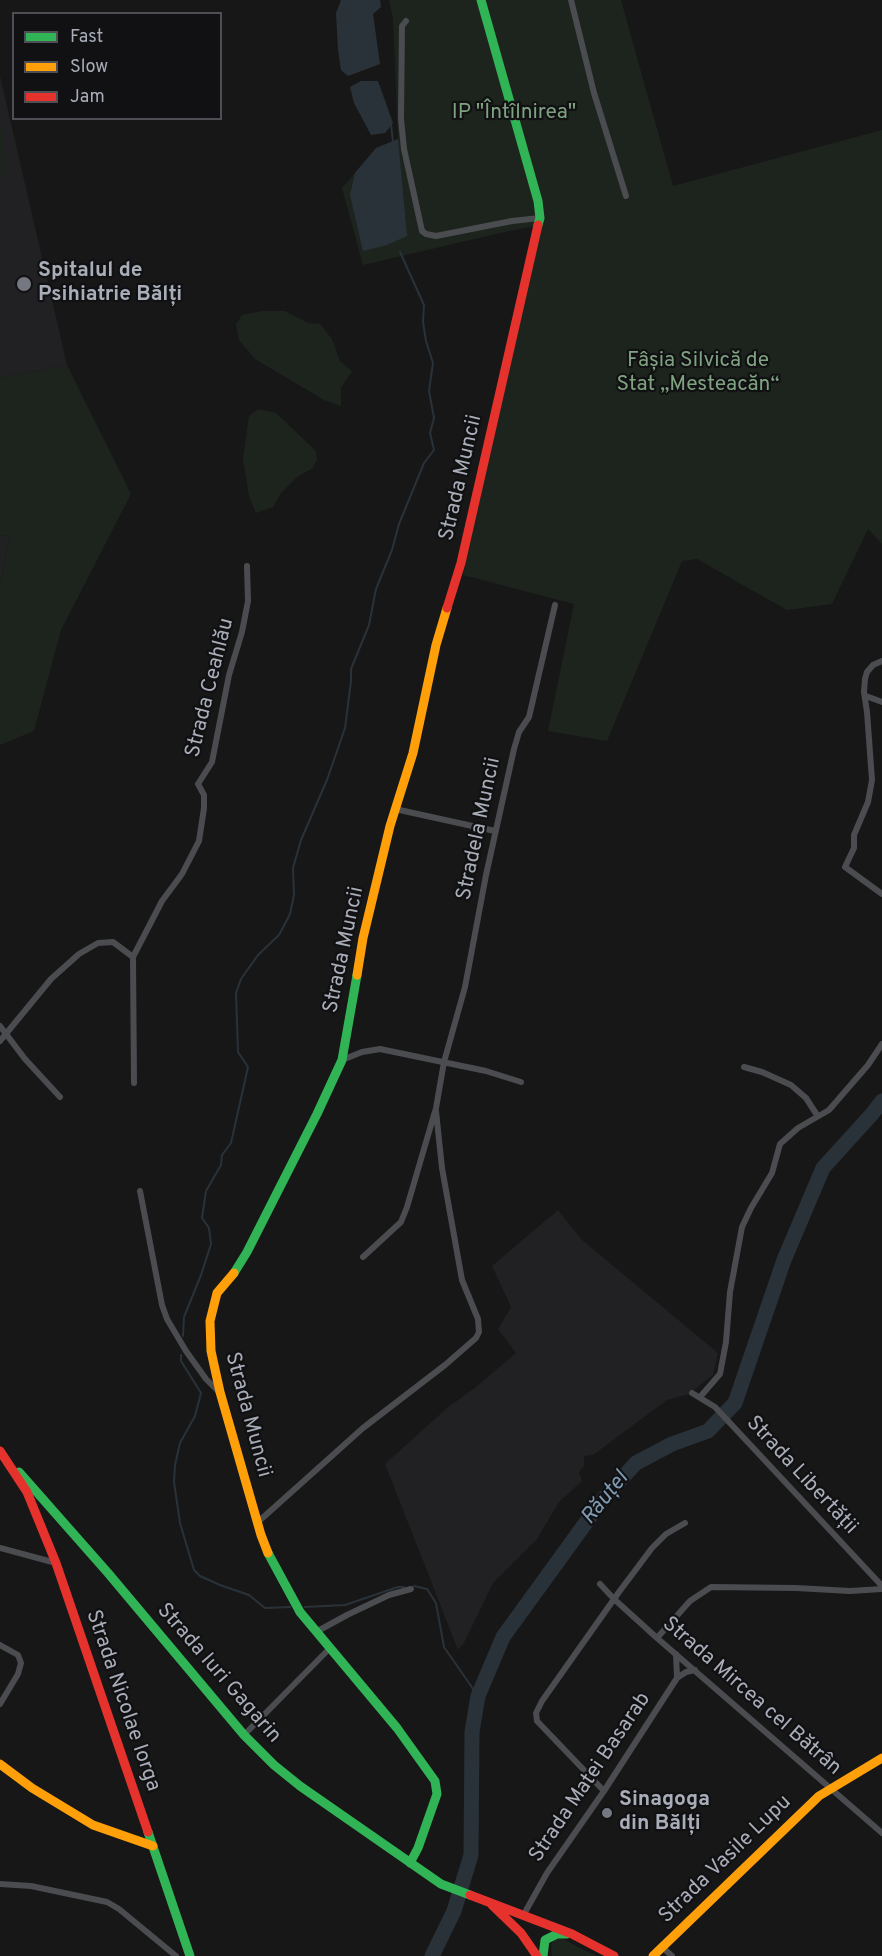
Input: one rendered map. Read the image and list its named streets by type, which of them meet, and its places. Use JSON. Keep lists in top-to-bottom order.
{
  "streets": {
    "street": [
      "Strada Muncii",
      "Strada Ceahlău",
      "Stradela Muncii",
      "Strada Libertății",
      "Strada Iuri Gagarin",
      "Strada Mircea cel Bătrân",
      "Strada Nicolae Iorga",
      "Strada Matei Basarab",
      "Strada Vasile Lupu"
    ]
  },
  "crossings": [
    ["Strada Muncii", "Strada Iuri Gagarin"],
    ["Strada Iuri Gagarin", "Strada Nicolae Iorga"],
    ["Strada Mircea cel Bătrân", "Strada Matei Basarab"],
    ["Strada Mircea cel Bătrân", "Strada Vasile Lupu"]
  ],
  "water": ["Răuțel"],
  "parks": ["IP \"Întîlnirea\"", "Fâșia Silvică de Stat „Mesteacăn“"],
  "places": ["Spitalul de Psihiatrie Bălți", "Sinagoga din Bălți"],
  "legend": ["Fast", "Slow", "Jam"]
}
